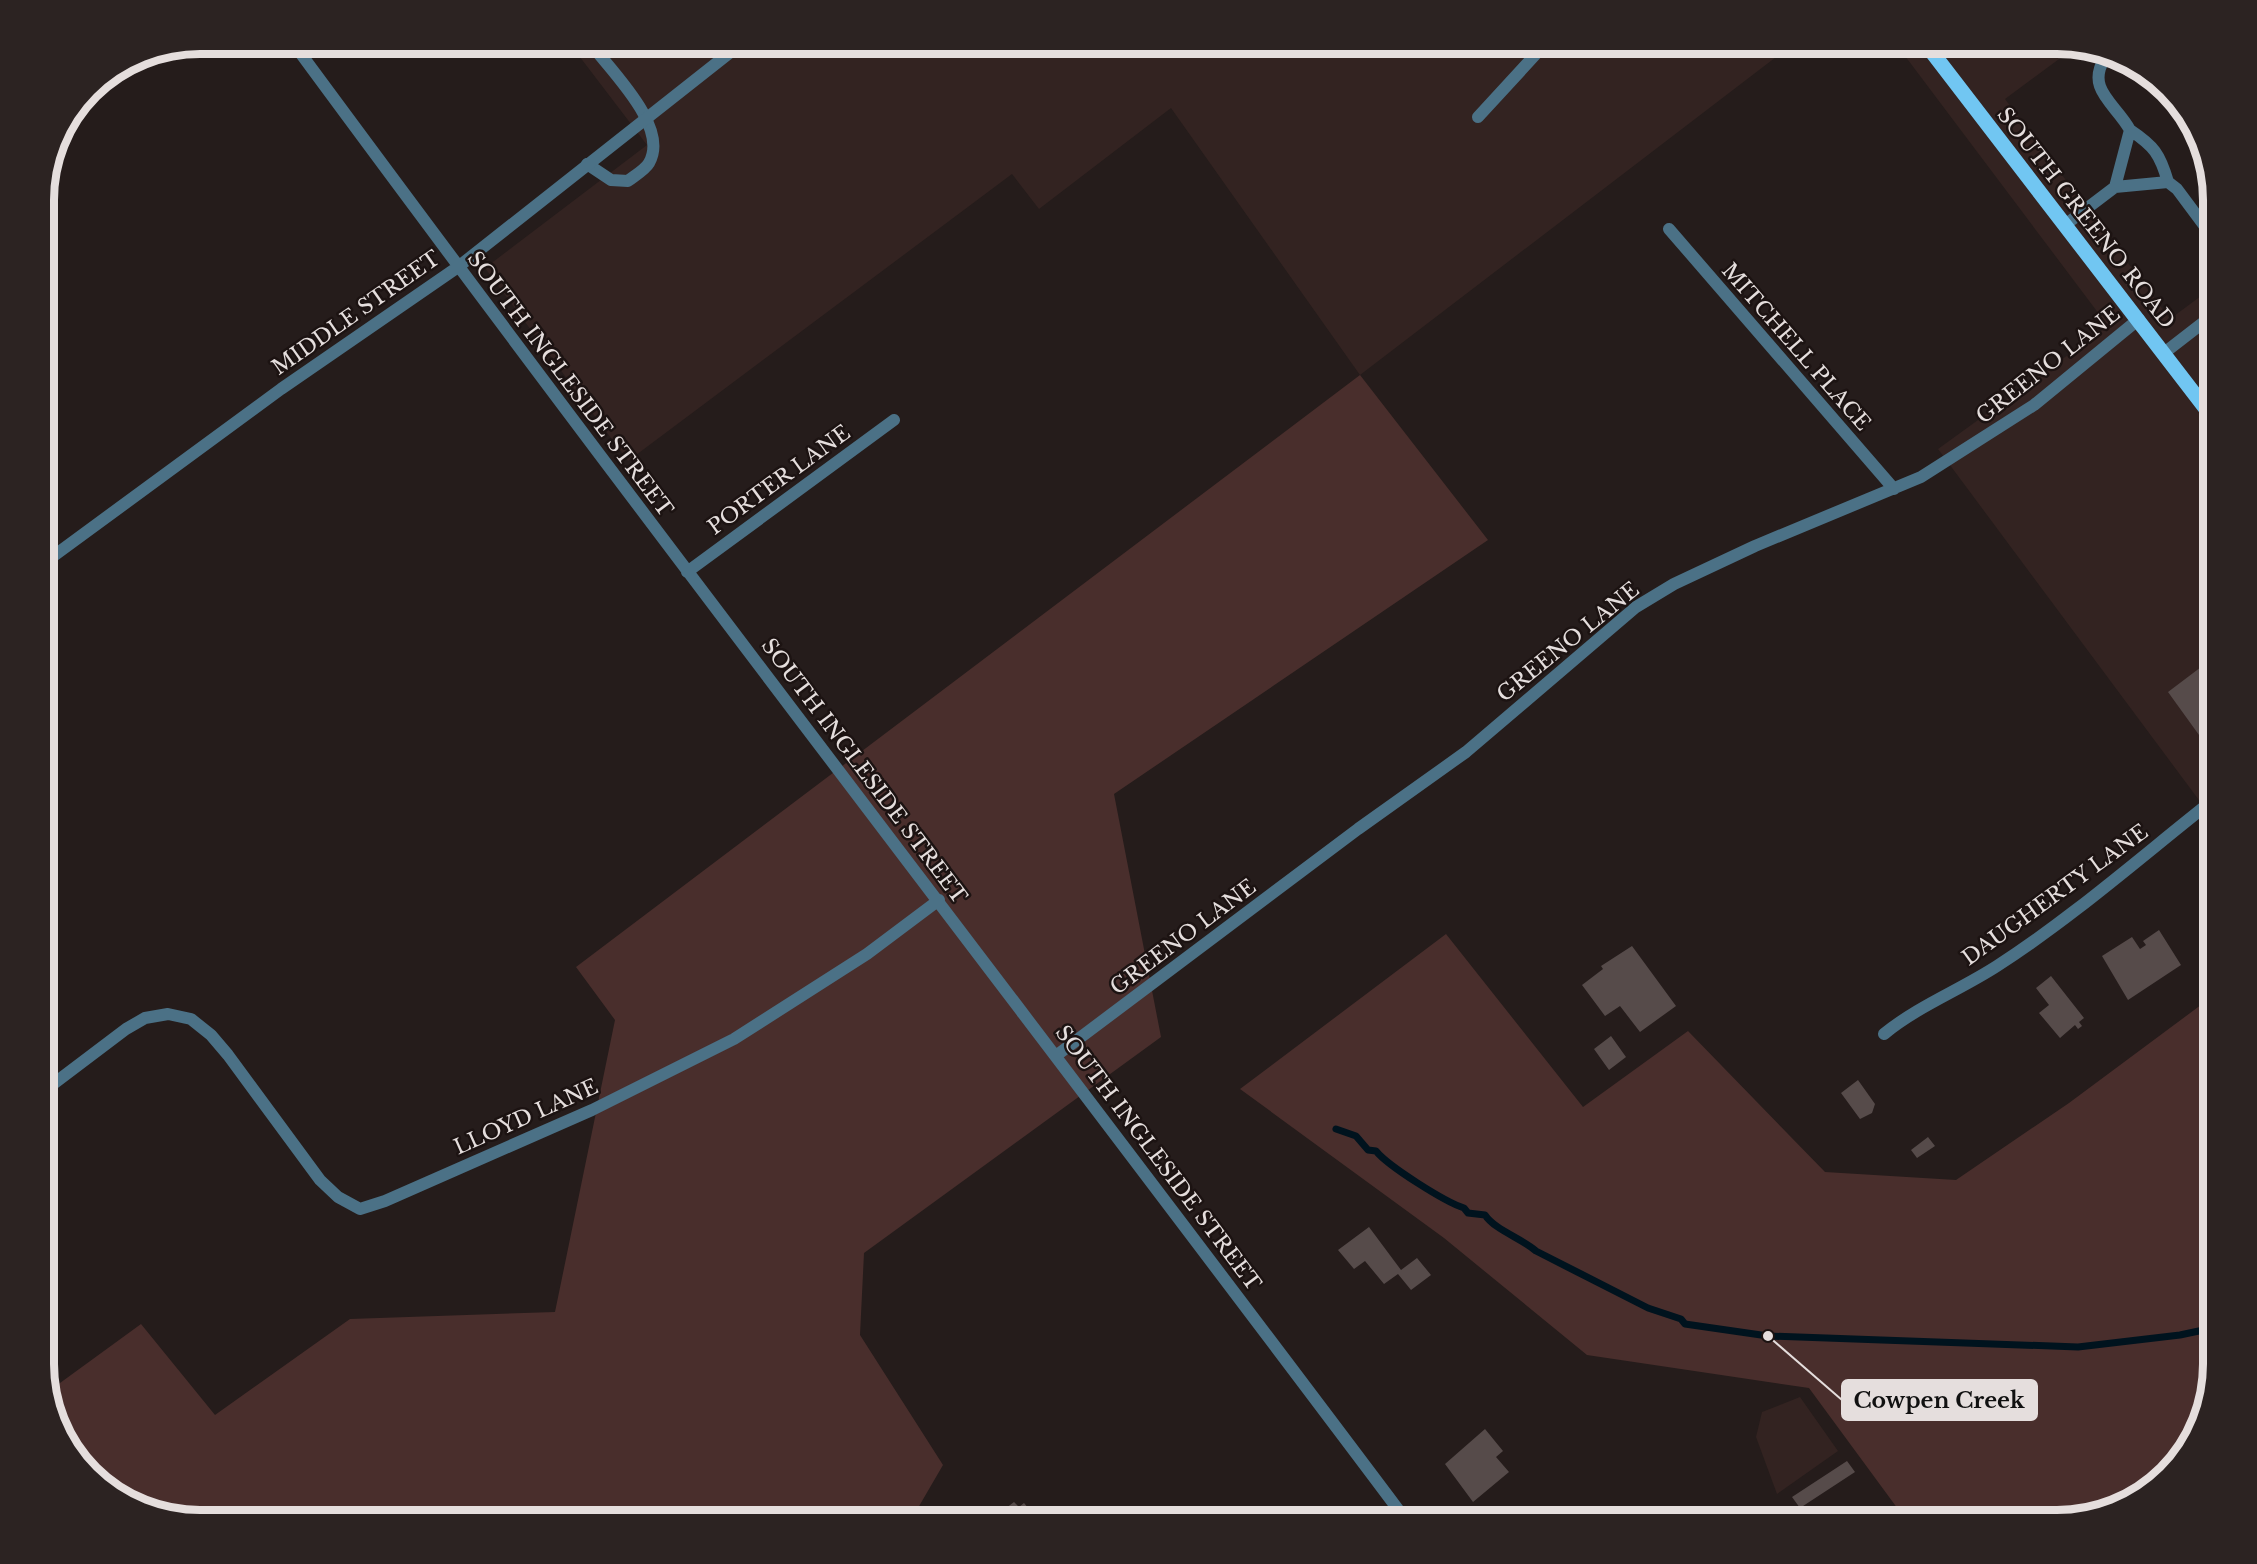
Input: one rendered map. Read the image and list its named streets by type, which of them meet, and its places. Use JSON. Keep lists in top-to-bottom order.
{
  "streets": {
    "main road": ["SOUTH GREENO ROAD"],
    "street": [
      "MIDDLE STREET",
      "MITCHELL PLACE",
      "GREENO LANE",
      "SOUTH INGLESIDE STREET",
      "PORTER LANE",
      "DAUGHERTY LANE",
      "LLOYD LANE"
    ]
  },
  "crossings": [
    ["SOUTH GREENO ROAD", "GREENO LANE"],
    ["MIDDLE STREET", "SOUTH INGLESIDE STREET"],
    ["MITCHELL PLACE", "GREENO LANE"],
    ["GREENO LANE", "SOUTH INGLESIDE STREET"],
    ["SOUTH INGLESIDE STREET", "PORTER LANE"],
    ["SOUTH INGLESIDE STREET", "LLOYD LANE"]
  ],
  "places": ["Cowpen Creek"]
}
